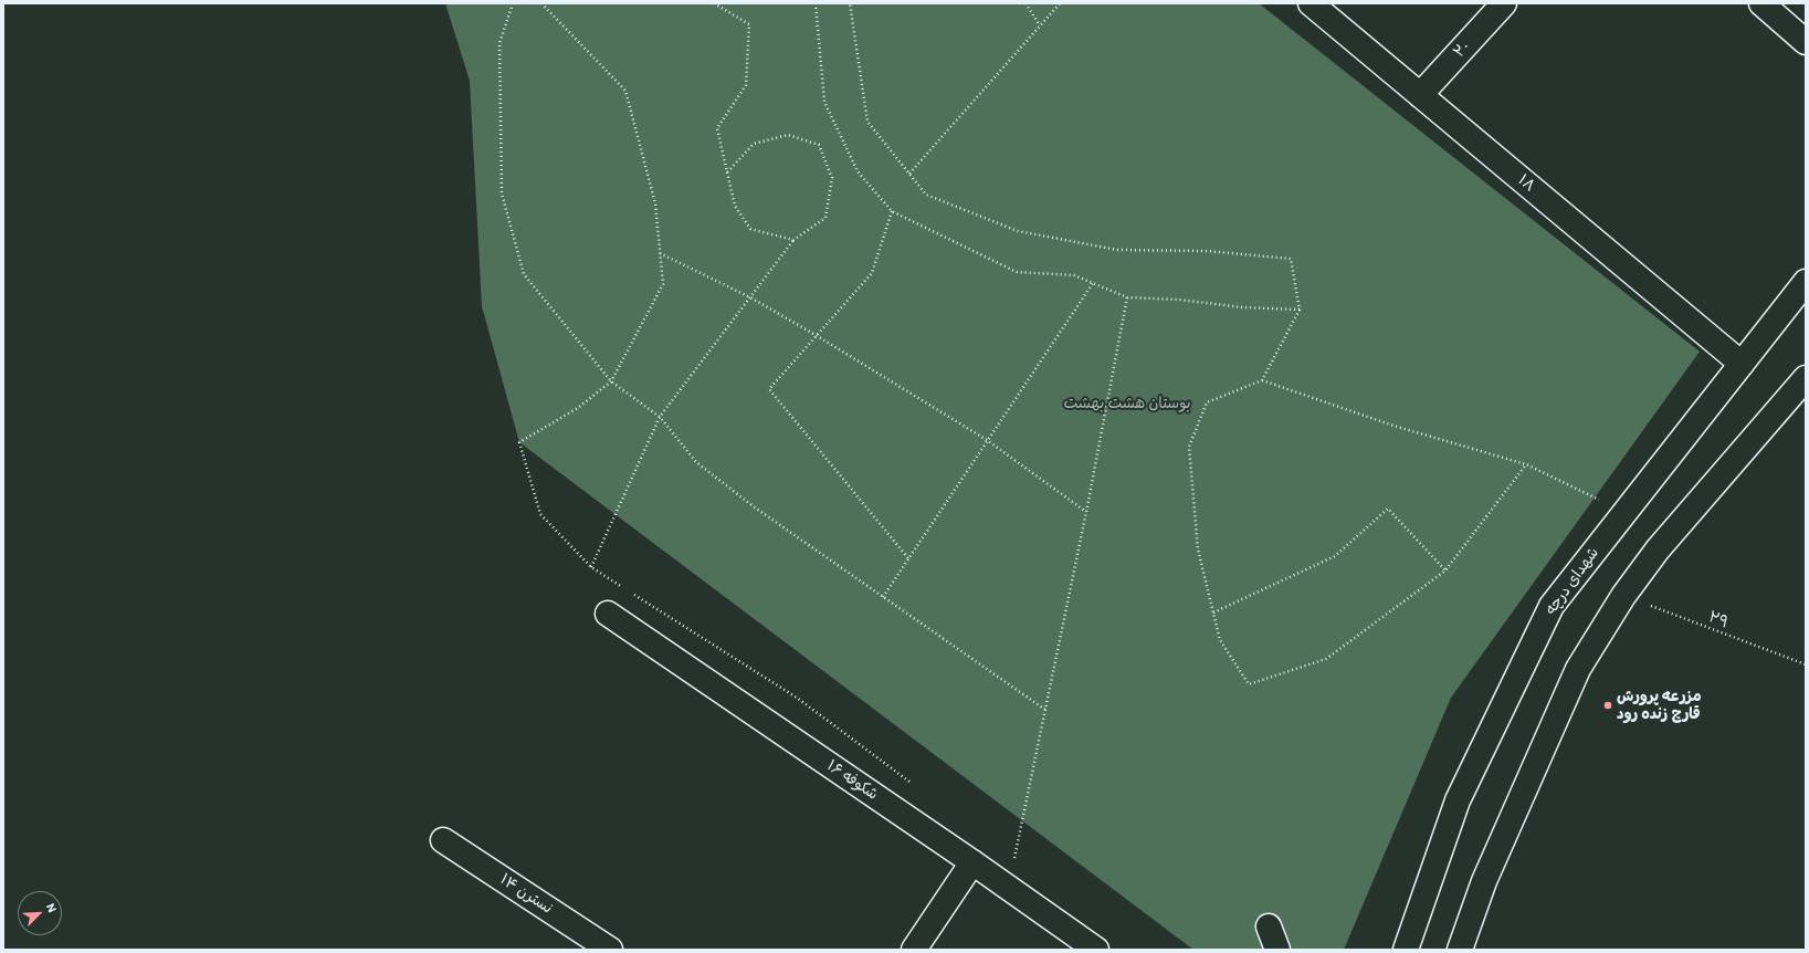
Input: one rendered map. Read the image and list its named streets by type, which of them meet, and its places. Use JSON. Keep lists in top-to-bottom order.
{
  "streets": {
    "main road": [
      "۲۰",
      "۱۸",
      "شهدای درچه",
      "شکوفه ۱۶",
      "نسترن ۱۴"
    ],
    "path": ["۲۹"]
  },
  "crossings": [
    ["۲۰", "۱۸"],
    ["۱۸", "شهدای درچه"]
  ],
  "parks": ["بوستان هشت بهشت"],
  "places": ["مزرعه پرورش قارچ زنده رود"],
  "north": "top right"
}
